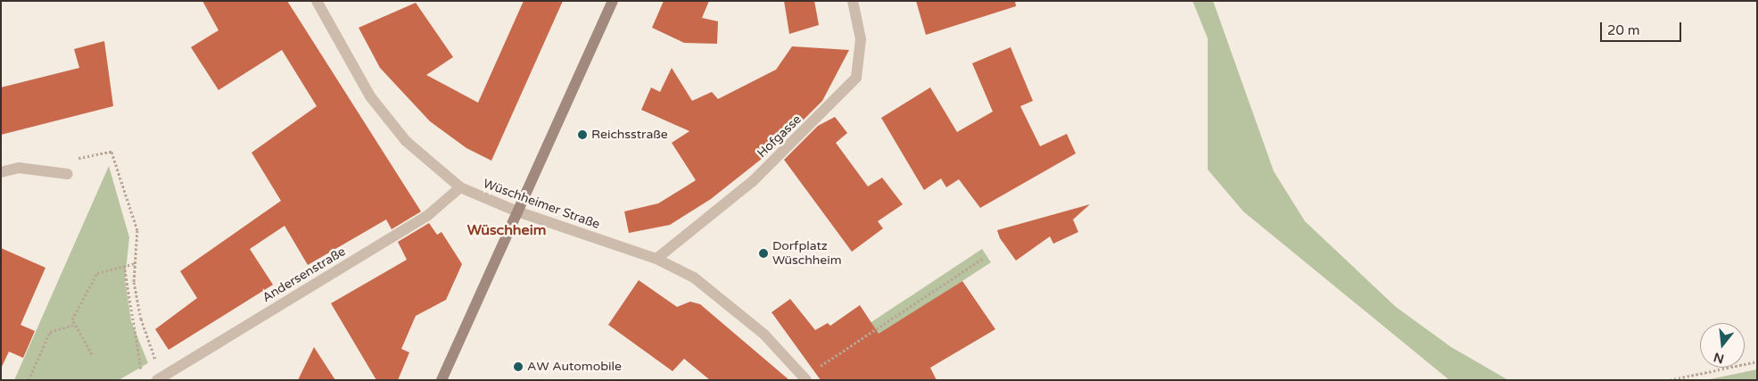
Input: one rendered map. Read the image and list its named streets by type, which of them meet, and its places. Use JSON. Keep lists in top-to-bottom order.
{
  "streets": {
    "street": ["Hofgasse", "Wüschheimer Straße", "Andersenstraße"]
  },
  "crossings": [
    ["Hofgasse", "Wüschheimer Straße"],
    ["Wüschheimer Straße", "Andersenstraße"]
  ],
  "districts": ["Wüschheim"],
  "places": ["Reichsstraße", "Dorfplatz Wüschheim", "AW Automobile"],
  "scale_bar": "20 m",
  "north": "bottom"
}
